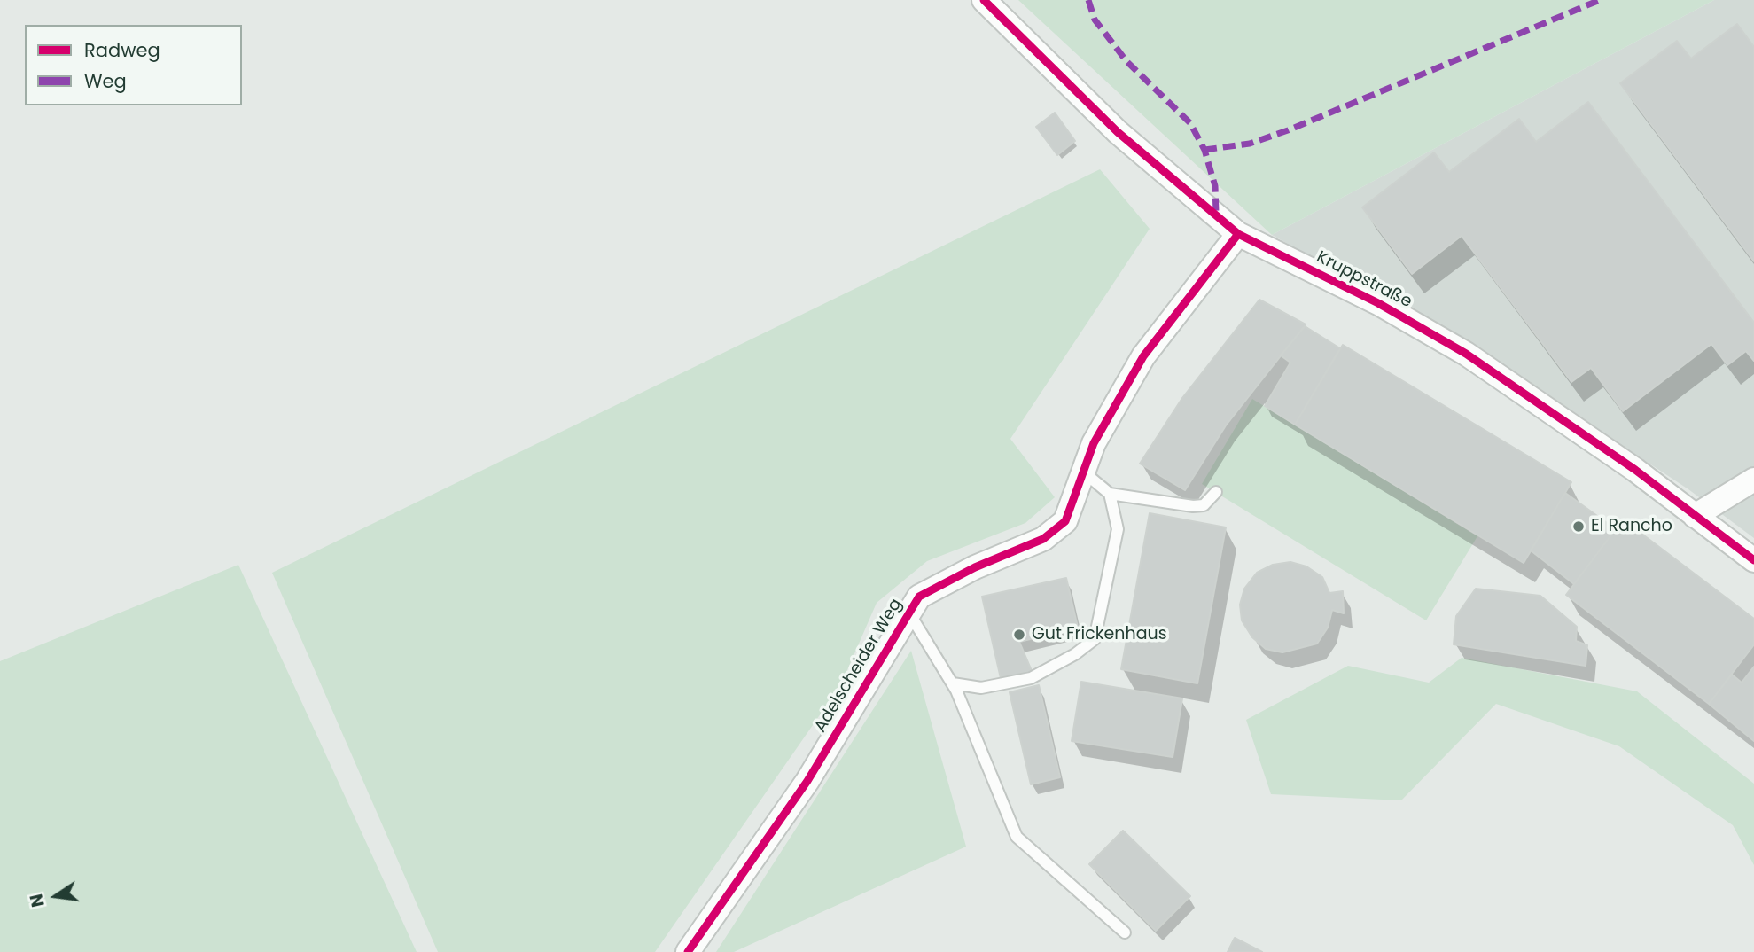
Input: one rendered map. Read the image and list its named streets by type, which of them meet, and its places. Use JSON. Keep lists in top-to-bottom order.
{
  "streets": {
    "street": ["Kruppstraße", "Adelscheider Weg"]
  },
  "crossings": [
    ["Kruppstraße", "Adelscheider Weg"]
  ],
  "places": ["El Rancho", "Gut Frickenhaus"],
  "legend": ["Radweg", "Weg"],
  "north": "left"
}
